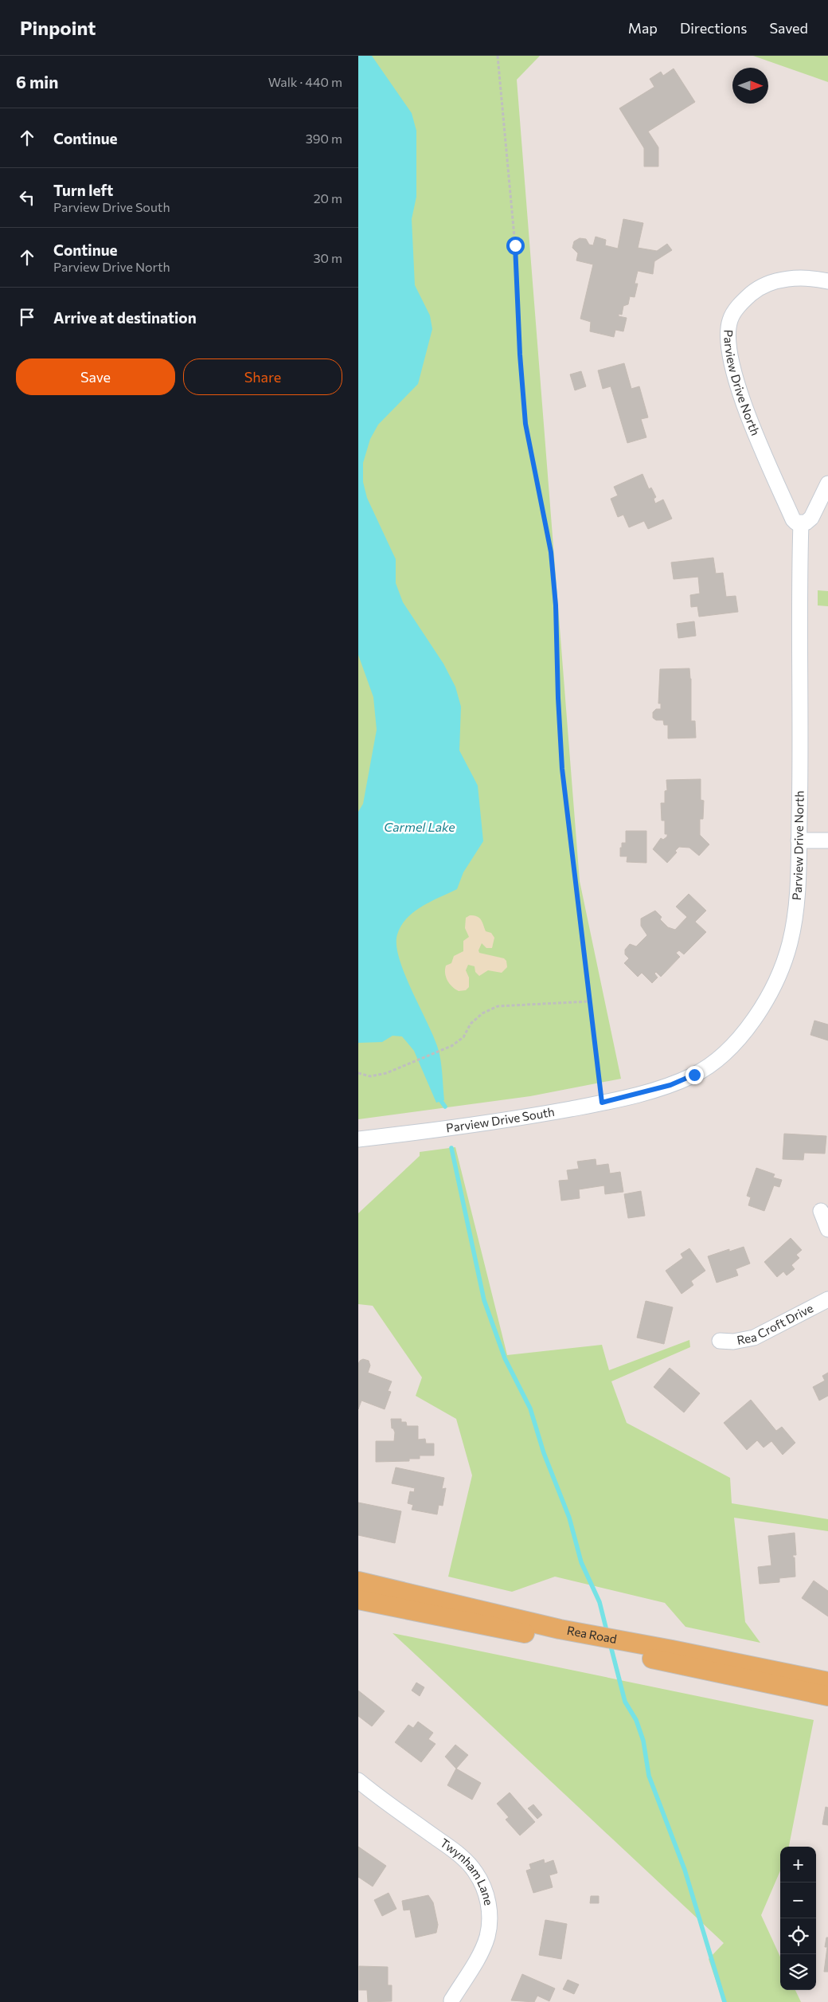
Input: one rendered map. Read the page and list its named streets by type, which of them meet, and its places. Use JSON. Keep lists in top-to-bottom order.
{
  "streets": {
    "main road": ["Rea Road"],
    "street": [
      "Parview Drive North",
      "Parview Drive South",
      "Rea Croft Drive",
      "Twynham Lane"
    ]
  },
  "crossings": [
    ["Parview Drive North", "Parview Drive South"]
  ],
  "water": ["Carmel Lake"],
  "north": "right",
  "page": {
    "header": "Pinpoint",
    "nav": ["Map", "Directions", "Saved"],
    "heading": ["6 min", "Walk · 440 m"],
    "list": [
      ["Continue", "390 m"],
      ["Turn left", "Parview Drive South", "20 m"],
      ["Continue", "Parview Drive North", "30 m"],
      "Arrive at destination"
    ],
    "buttons": ["Save", "Share"],
    "map_buttons": ["+", "−"]
  }
}
